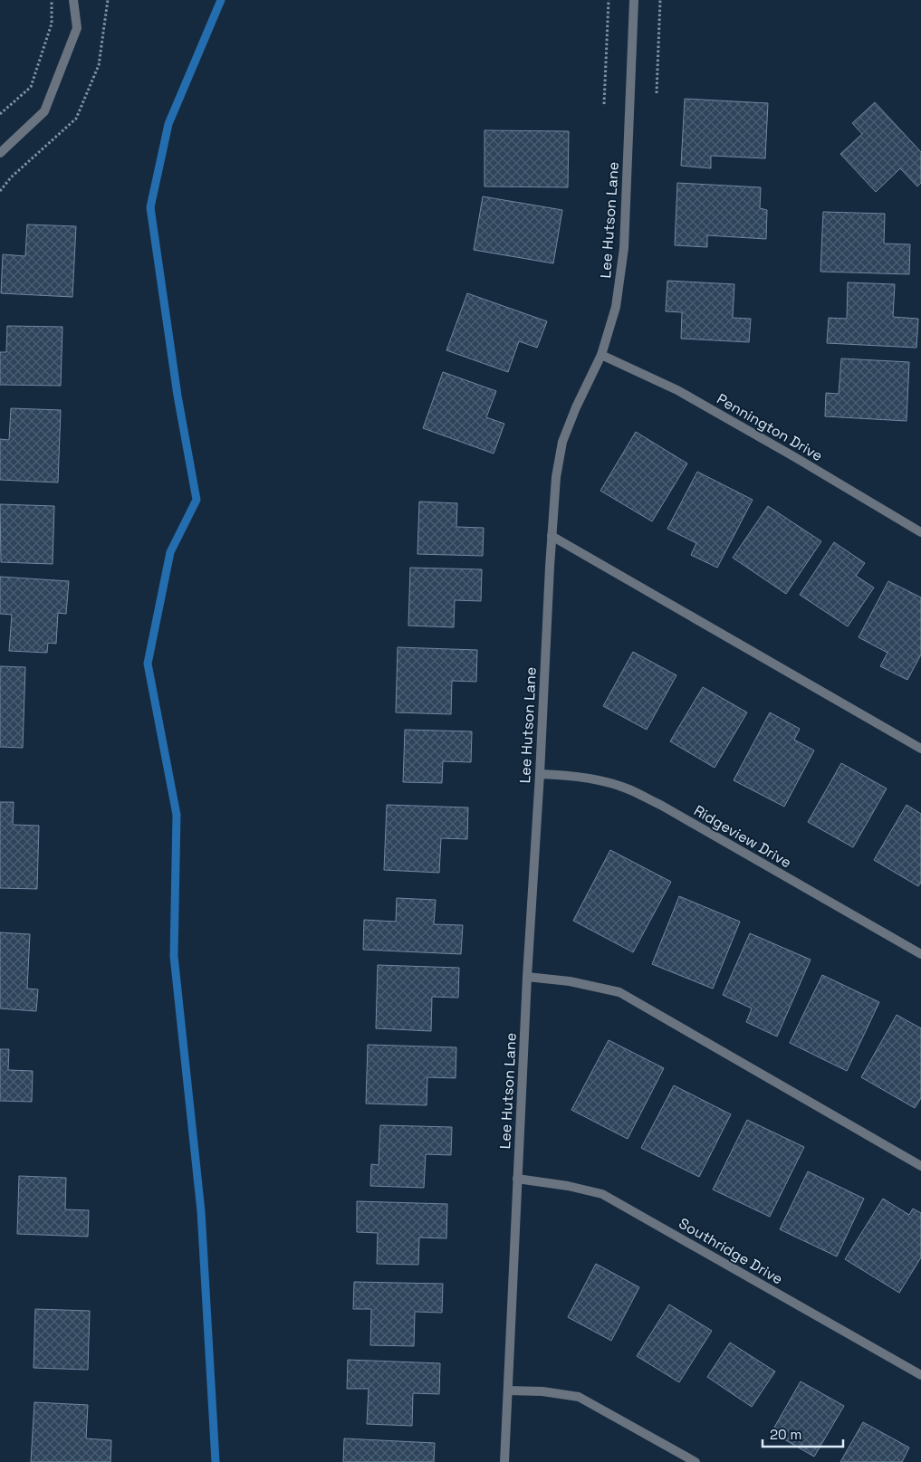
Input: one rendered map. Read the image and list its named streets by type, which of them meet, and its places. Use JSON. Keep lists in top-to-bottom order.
{
  "streets": {
    "street": [
      "Lee Hutson Lane",
      "Pennington Drive",
      "Ridgeview Drive",
      "Southridge Drive"
    ]
  },
  "crossings": [
    ["Lee Hutson Lane", "Pennington Drive"],
    ["Lee Hutson Lane", "Ridgeview Drive"],
    ["Lee Hutson Lane", "Southridge Drive"]
  ],
  "scale_bar": "20 m"
}
